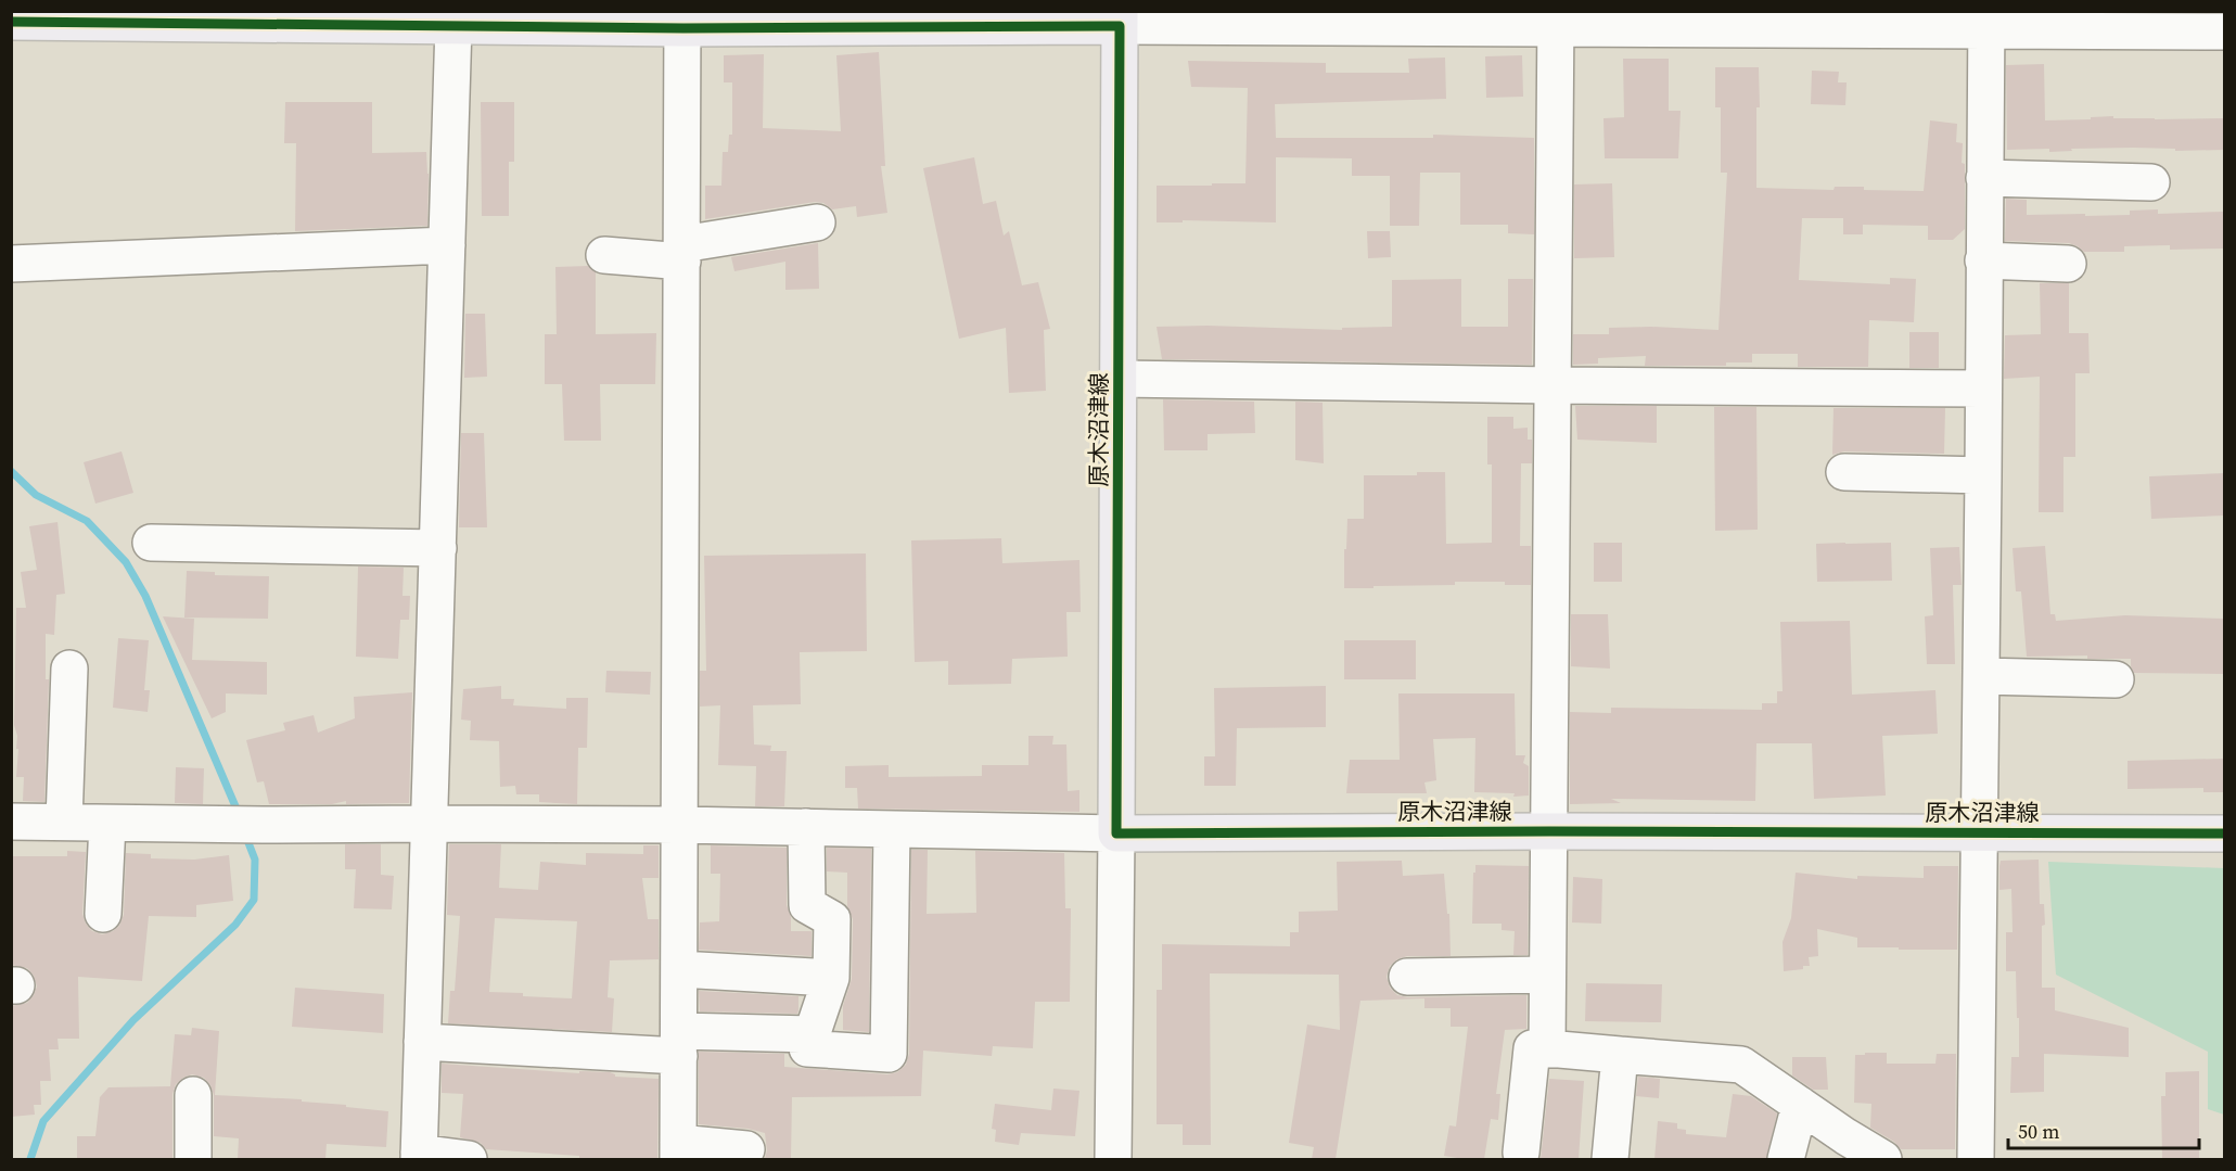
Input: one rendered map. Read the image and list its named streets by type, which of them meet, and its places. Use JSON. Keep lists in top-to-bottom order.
{
  "streets": {
    "main road": ["原木沼津線"]
  },
  "scale_bar": "50 m"
}
